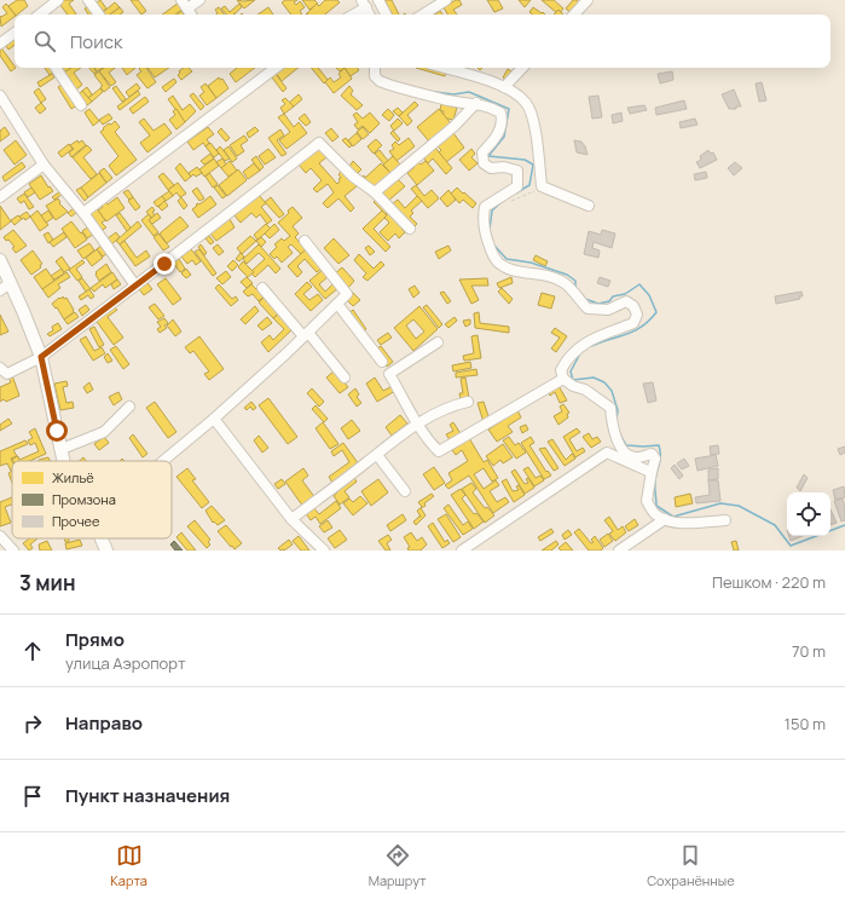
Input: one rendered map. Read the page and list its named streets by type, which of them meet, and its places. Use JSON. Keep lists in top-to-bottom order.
{
  "legend": ["Жильё", "Промзона", "Прочее"],
  "page": {
    "search": "Поиск",
    "heading": ["3 мин", "Пешком · 220 m"],
    "list": [
      ["Прямо", "улица Аэропорт", "70 m"],
      ["Направо", "150 m"],
      "Пункт назначения"
    ],
    "nav": ["Карта", "Маршрут", "Сохранённые"]
  }
}
